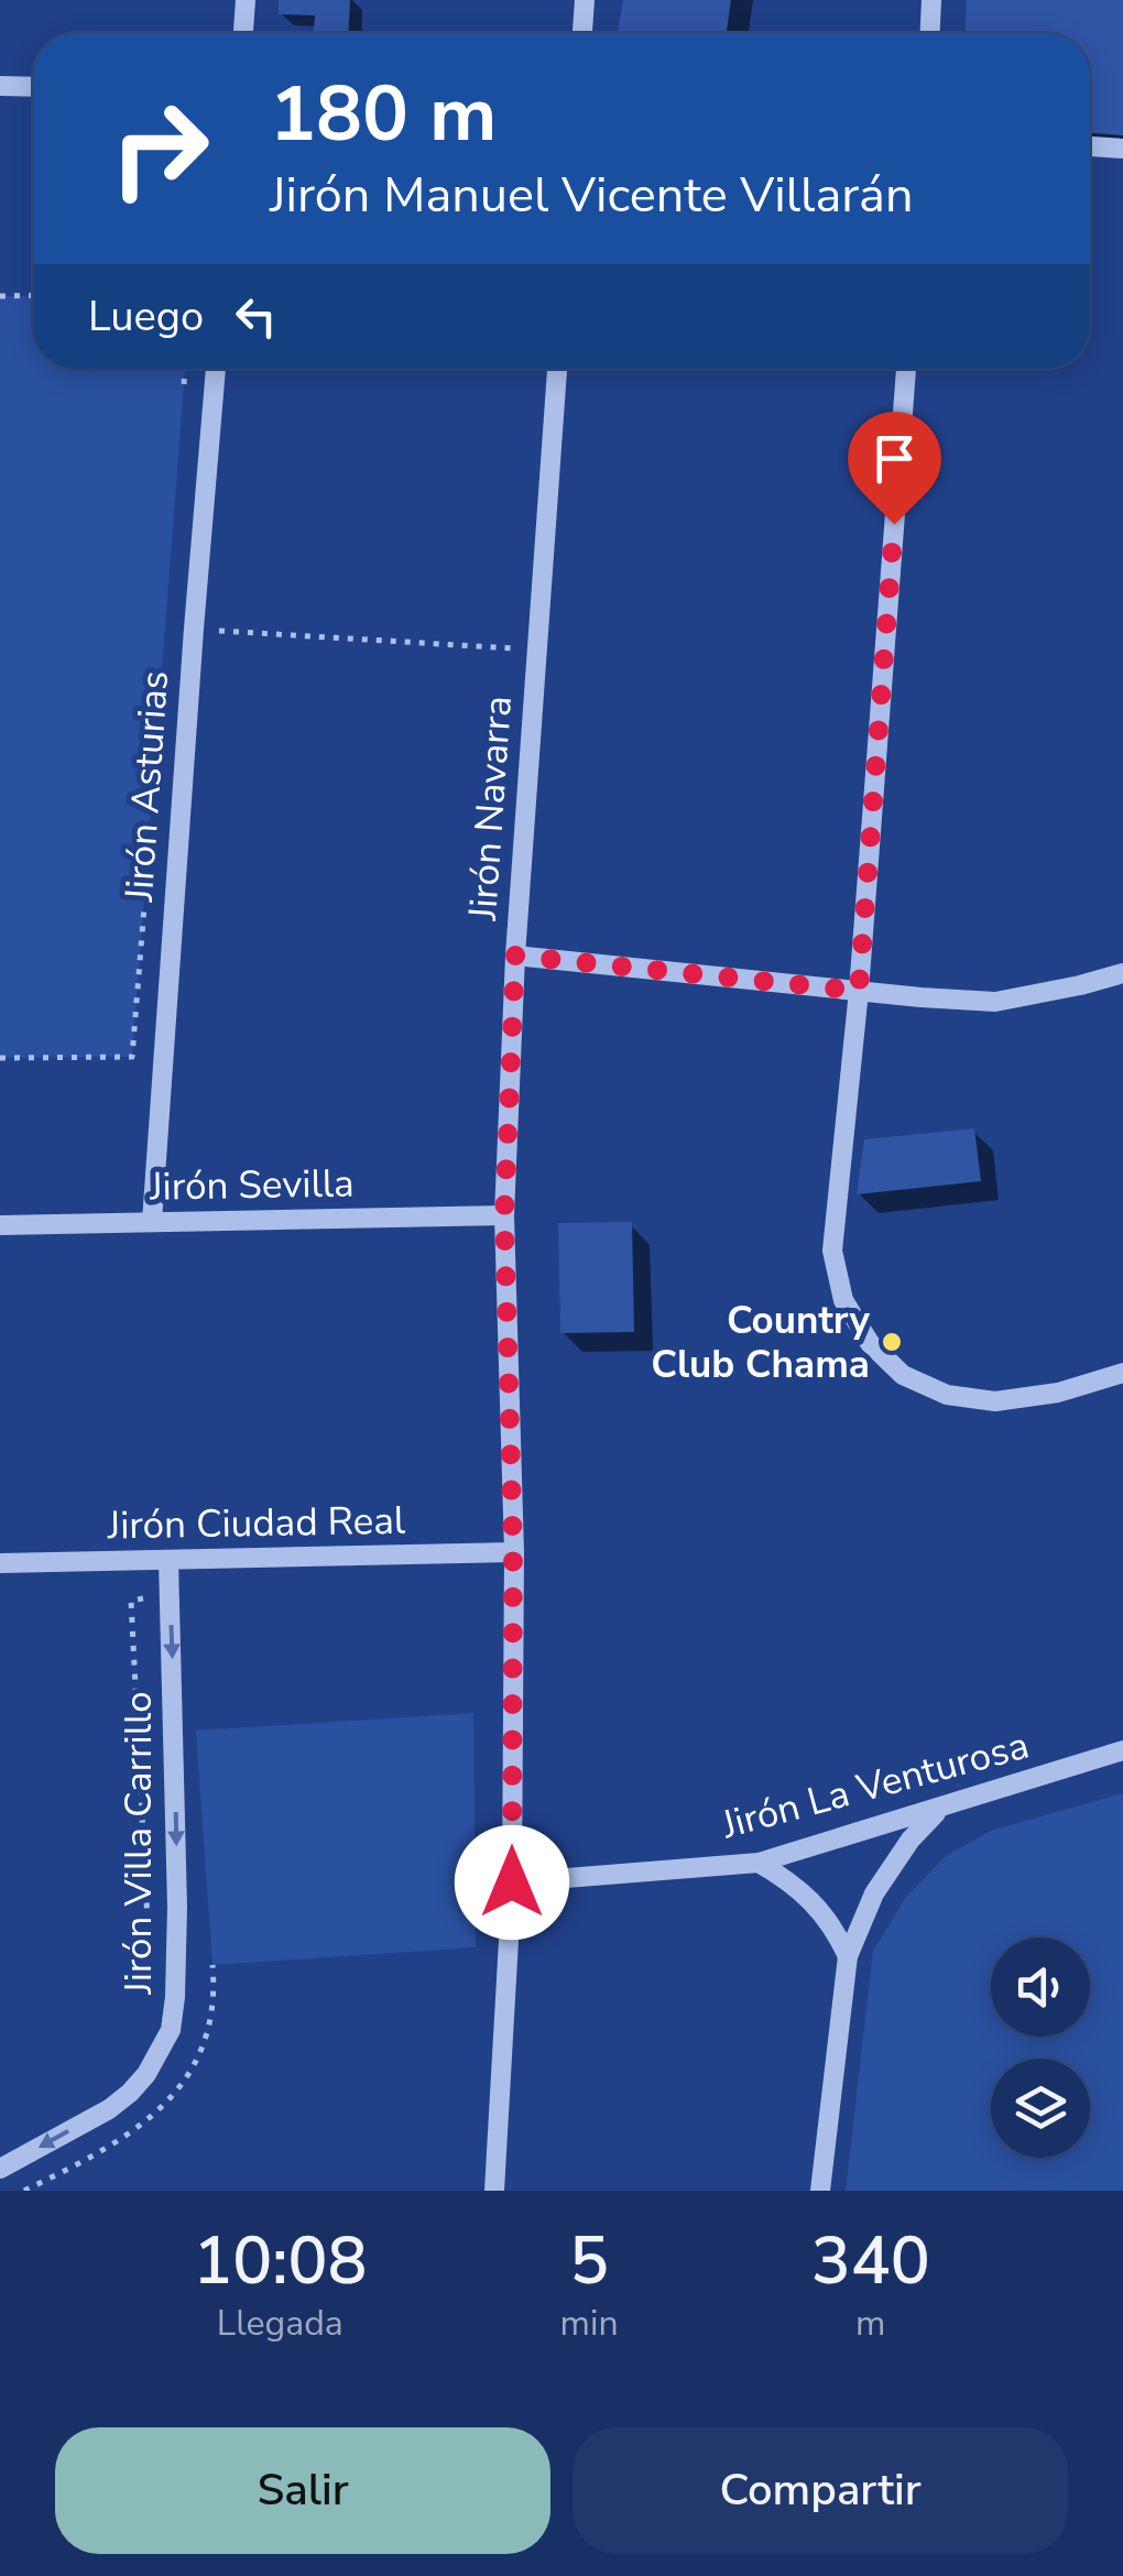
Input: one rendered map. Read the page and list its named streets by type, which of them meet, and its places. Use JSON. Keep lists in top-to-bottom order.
{
  "streets": {
    "street": [
      "Jirón Asturias",
      "Jirón Navarra",
      "Jirón Sevilla",
      "Jirón Ciudad Real",
      "Jirón La Venturosa",
      "Jirón Villa Carrillo"
    ]
  },
  "crossings": [
    ["Jirón Asturias", "Jirón Sevilla"],
    ["Jirón Navarra", "Jirón Sevilla"],
    ["Jirón Navarra", "Jirón Ciudad Real"],
    ["Jirón Navarra", "Jirón La Venturosa"],
    ["Jirón Ciudad Real", "Jirón Villa Carrillo"]
  ],
  "one_way": ["Jirón Villa Carrillo"],
  "places": ["Country Club Chama"],
  "page": {
    "turn": ["180 m", "Jirón Manuel Vicente Villarán"],
    "then": "Luego",
    "eta": [
      "10:08",
      "Llegada",
      "5",
      "min",
      "340",
      "m"
    ],
    "buttons": ["Salir", "Compartir"]
  }
}
